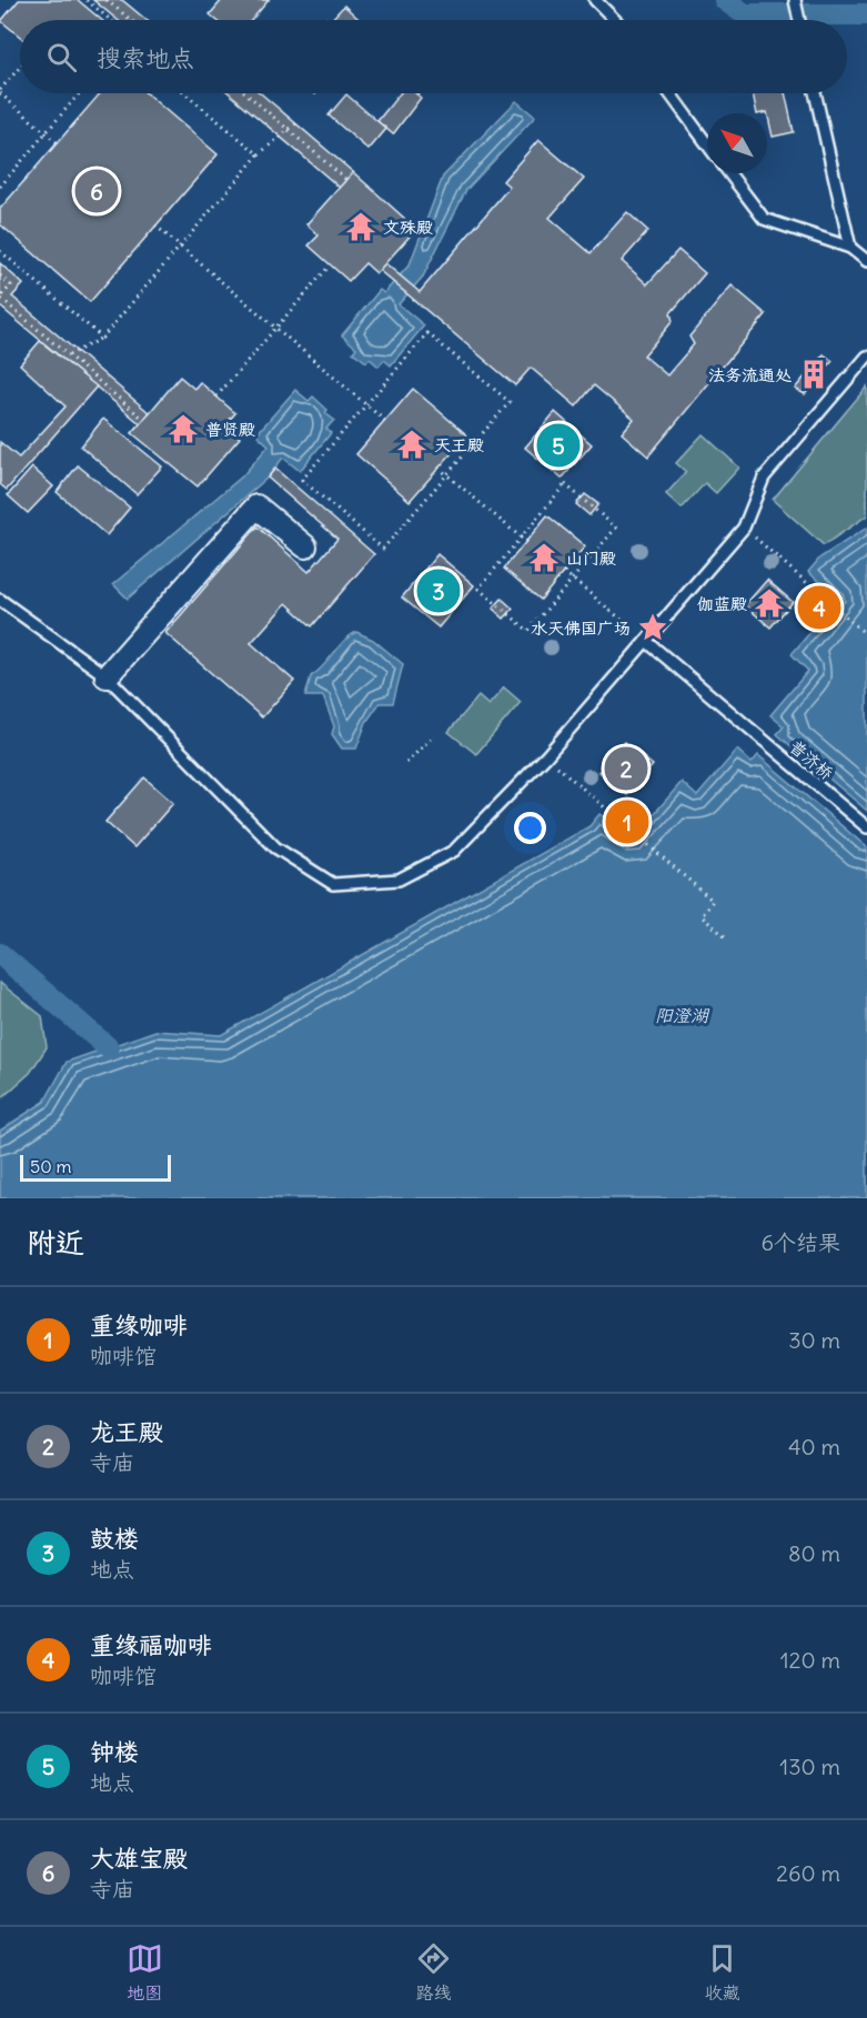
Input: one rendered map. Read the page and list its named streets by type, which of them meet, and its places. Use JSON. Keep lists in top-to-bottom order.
{
  "streets": {
    "lane": ["普济桥"]
  },
  "water": ["阳澄湖"],
  "places": {
    "temple": [
      "文殊殿",
      "普贤殿",
      "天王殿",
      "山门殿",
      "伽蓝殿"
    ],
    "building": ["法务流通处"],
    "place": ["水天佛国广场"]
  },
  "scale_bar": "50 m",
  "north": "top left",
  "page": {
    "search": "搜索地点",
    "pins": [
      "6",
      "5",
      "3",
      "4",
      "2",
      "1"
    ],
    "scale": "50 m",
    "heading": ["附近", "6个结果"],
    "list": [
      {
        "mark": "1",
        "name": "重缘咖啡",
        "note": "咖啡馆",
        "value": "30 m"
      },
      {
        "mark": "2",
        "name": "龙王殿",
        "note": "寺庙",
        "value": "40 m"
      },
      {
        "mark": "3",
        "name": "鼓楼",
        "note": "地点",
        "value": "80 m"
      },
      {
        "mark": "4",
        "name": "重缘福咖啡",
        "note": "咖啡馆",
        "value": "120 m"
      },
      {
        "mark": "5",
        "name": "钟楼",
        "note": "地点",
        "value": "130 m"
      },
      {
        "mark": "6",
        "name": "大雄宝殿",
        "note": "寺庙",
        "value": "260 m"
      }
    ],
    "nav": ["地图", "路线", "收藏"]
  }
}
